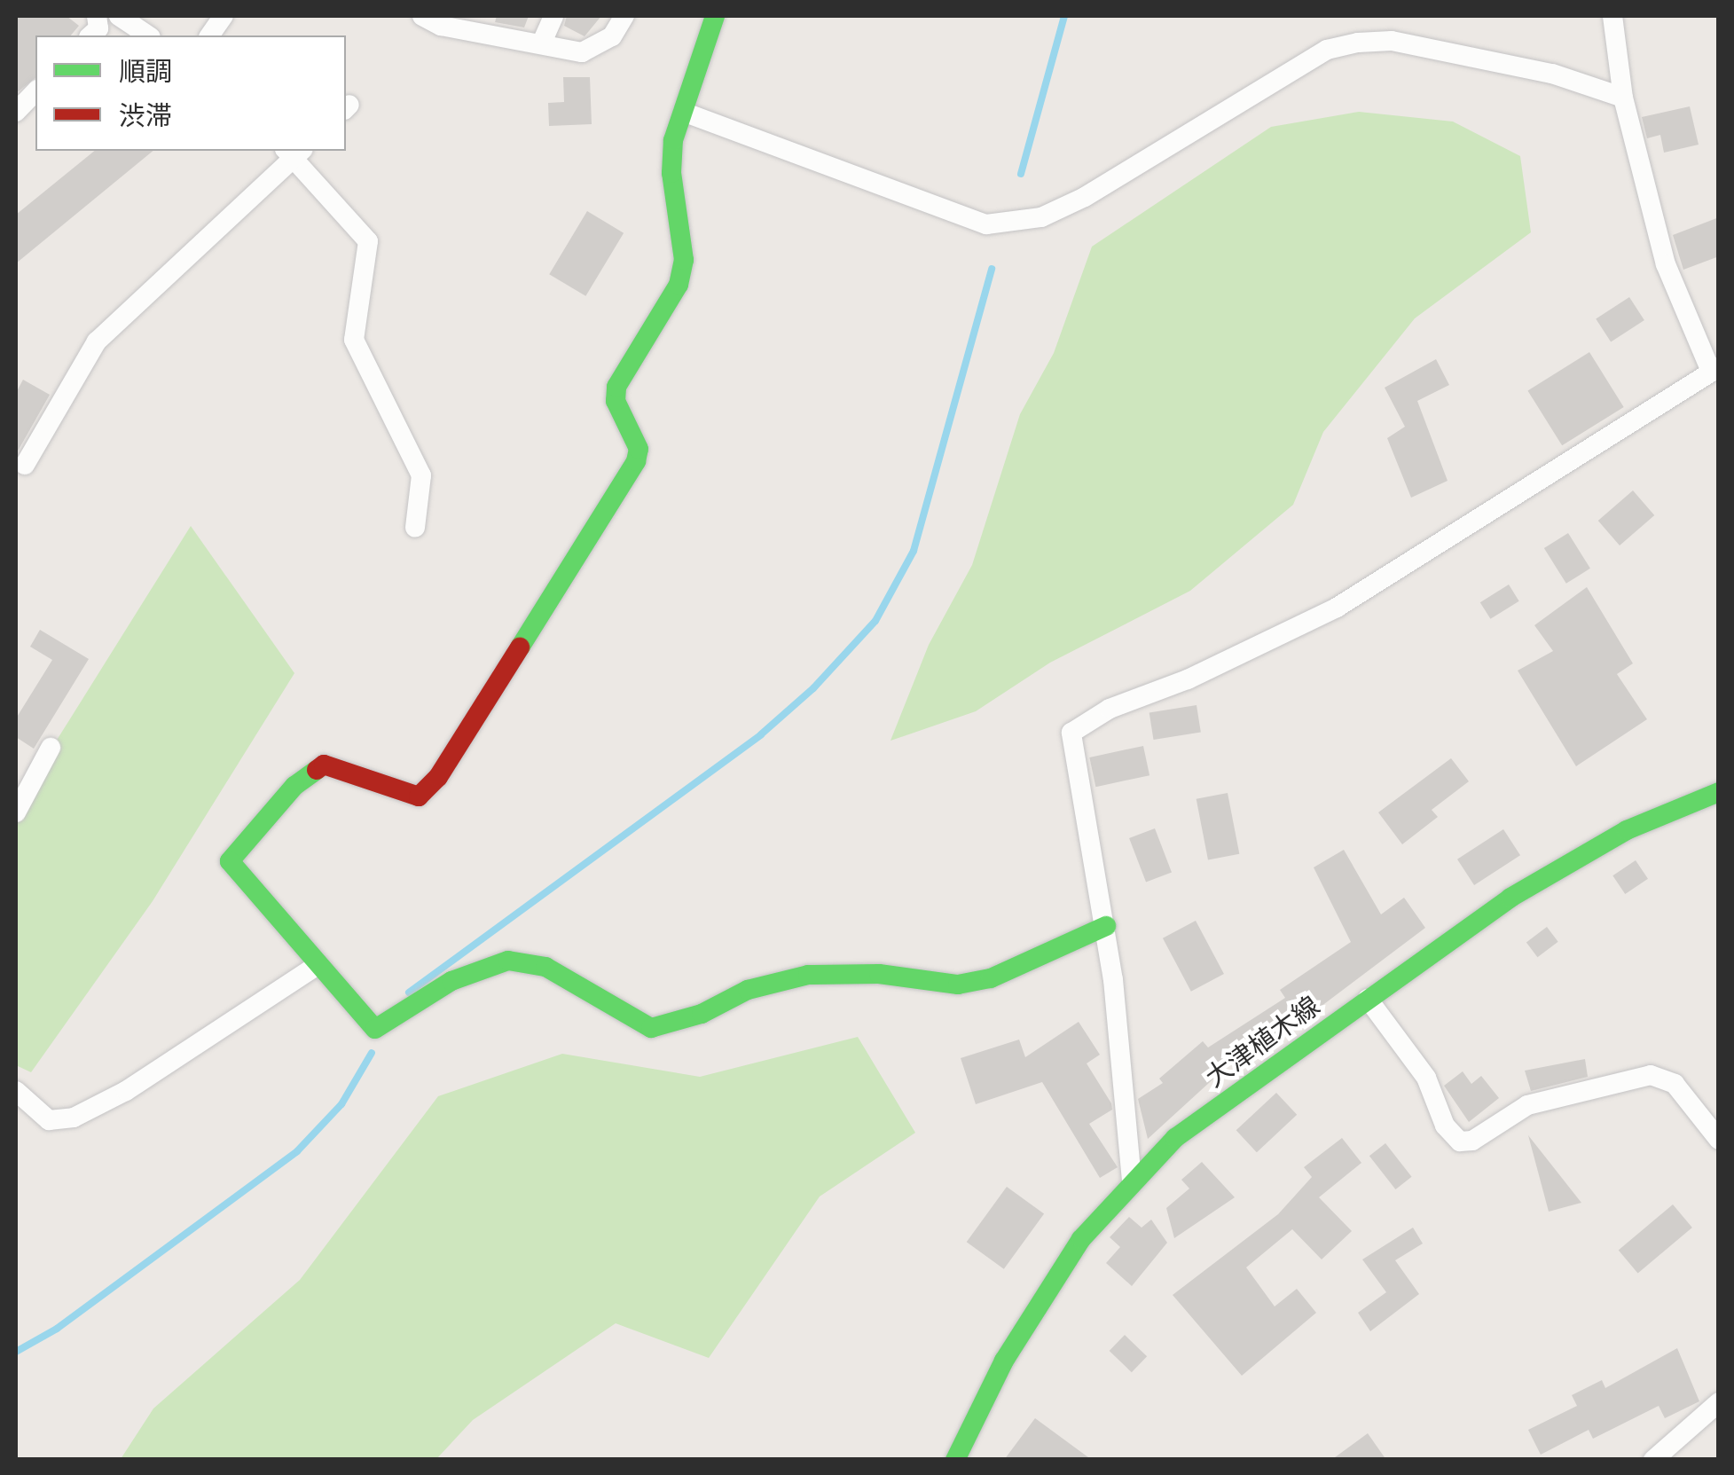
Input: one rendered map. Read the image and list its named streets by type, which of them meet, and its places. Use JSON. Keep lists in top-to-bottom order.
{
  "streets": {
    "street": ["大津植木線"]
  },
  "legend": ["順調", "渋滞"]
}
